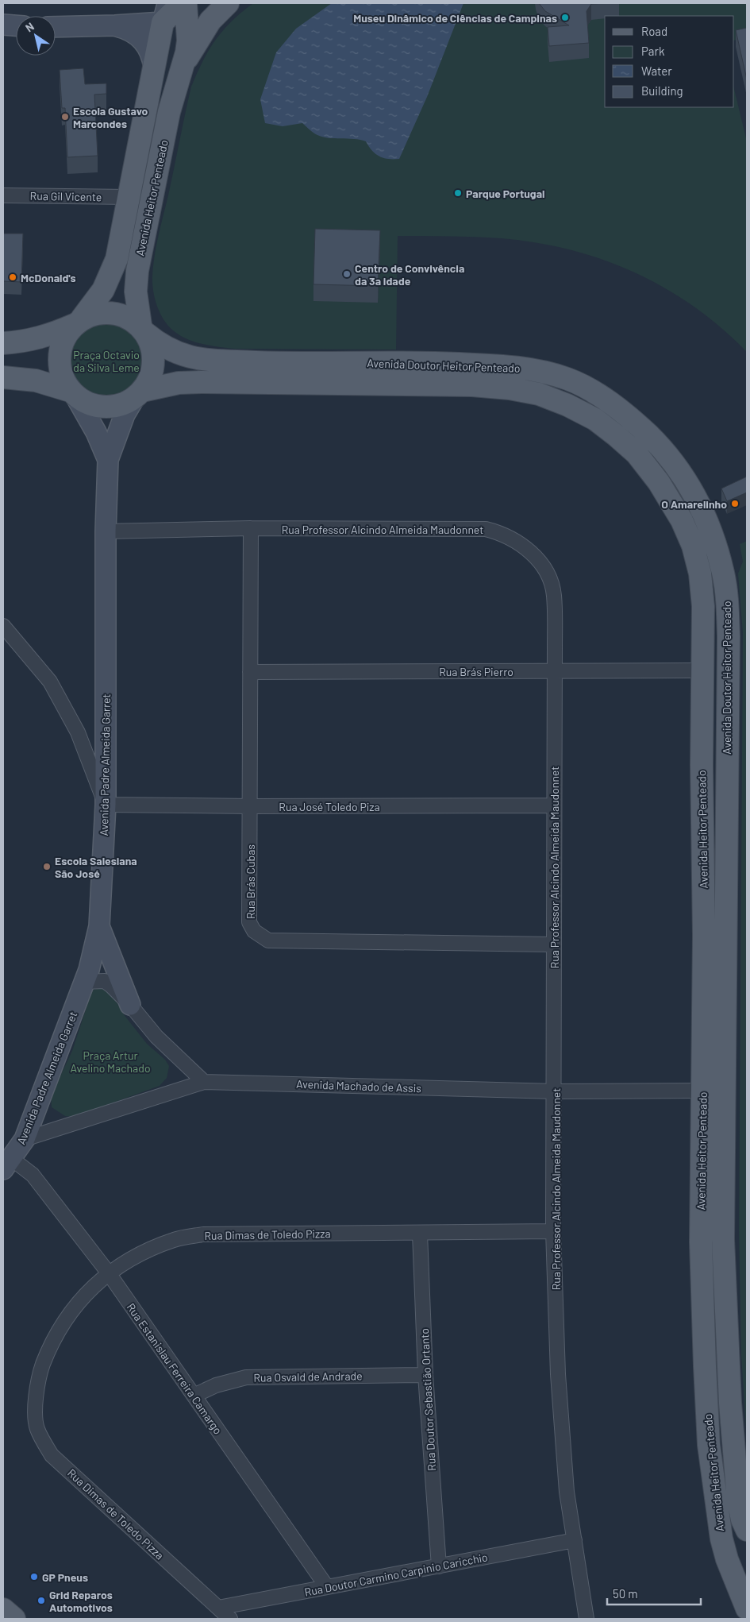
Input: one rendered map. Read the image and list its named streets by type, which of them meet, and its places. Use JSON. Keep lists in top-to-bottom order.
{
  "streets": {
    "main road": ["Avenida Heitor Penteado", "Avenida Doutor Heitor Penteado"],
    "street": [
      "Rua Gil Vicente",
      "Rua Professor Alcindo Almeida Maudonnet",
      "Rua Brás Pierro",
      "Avenida Padre Almeida Garret",
      "Rua José Toledo Piza",
      "Rua Brás Cubas",
      "Avenida Machado de Assis",
      "Rua Dimas de Toledo Pizza",
      "Rua Estanislau Ferreira Camargo",
      "Rua Osvald de Andrade",
      "Rua Doutor Sebastião Ortanto",
      "Rua Doutor Carmino Carpinio Caricchio"
    ]
  },
  "crossings": [
    ["Avenida Heitor Penteado", "Avenida Doutor Heitor Penteado"],
    ["Avenida Heitor Penteado", "Rua Brás Pierro"],
    ["Avenida Heitor Penteado", "Avenida Padre Almeida Garret"],
    ["Avenida Heitor Penteado", "Avenida Machado de Assis"],
    ["Avenida Doutor Heitor Penteado", "Rua Brás Pierro"],
    ["Avenida Doutor Heitor Penteado", "Avenida Padre Almeida Garret"],
    ["Rua Professor Alcindo Almeida Maudonnet", "Rua Brás Pierro"],
    ["Rua Professor Alcindo Almeida Maudonnet", "Avenida Padre Almeida Garret"],
    ["Rua Professor Alcindo Almeida Maudonnet", "Rua José Toledo Piza"],
    ["Rua Professor Alcindo Almeida Maudonnet", "Rua Brás Cubas"],
    ["Rua Professor Alcindo Almeida Maudonnet", "Avenida Machado de Assis"],
    ["Rua Professor Alcindo Almeida Maudonnet", "Rua Dimas de Toledo Pizza"],
    ["Rua Professor Alcindo Almeida Maudonnet", "Rua Doutor Carmino Carpinio Caricchio"],
    ["Rua Brás Pierro", "Rua Brás Cubas"],
    ["Avenida Padre Almeida Garret", "Rua José Toledo Piza"],
    ["Avenida Padre Almeida Garret", "Avenida Machado de Assis"],
    ["Avenida Padre Almeida Garret", "Rua Estanislau Ferreira Camargo"],
    ["Rua José Toledo Piza", "Rua Brás Cubas"],
    ["Rua Dimas de Toledo Pizza", "Rua Estanislau Ferreira Camargo"],
    ["Rua Dimas de Toledo Pizza", "Rua Doutor Sebastião Ortanto"],
    ["Rua Dimas de Toledo Pizza", "Rua Doutor Carmino Carpinio Caricchio"],
    ["Rua Estanislau Ferreira Camargo", "Rua Osvald de Andrade"],
    ["Rua Estanislau Ferreira Camargo", "Rua Doutor Carmino Carpinio Caricchio"],
    ["Rua Osvald de Andrade", "Rua Doutor Sebastião Ortanto"],
    ["Rua Doutor Sebastião Ortanto", "Rua Doutor Carmino Carpinio Caricchio"]
  ],
  "parks": ["Praça Octavio da Silva Leme", "Praça Artur Avelino Machado"],
  "places": [
    "Museu Dinâmico de Ciências de Campinas",
    "Escola Gustavo Marcondes",
    "Parque Portugal",
    "Centro de Convivência da 3a idade",
    "McDonald's",
    "O Amarelinho",
    "Escola Salesiana São José",
    "GP Pneus",
    "Grid Reparos Automotivos"
  ],
  "legend": [
    "Road",
    "Park",
    "Water",
    "Building"
  ],
  "scale_bar": "50 m",
  "north": "top left"
}
